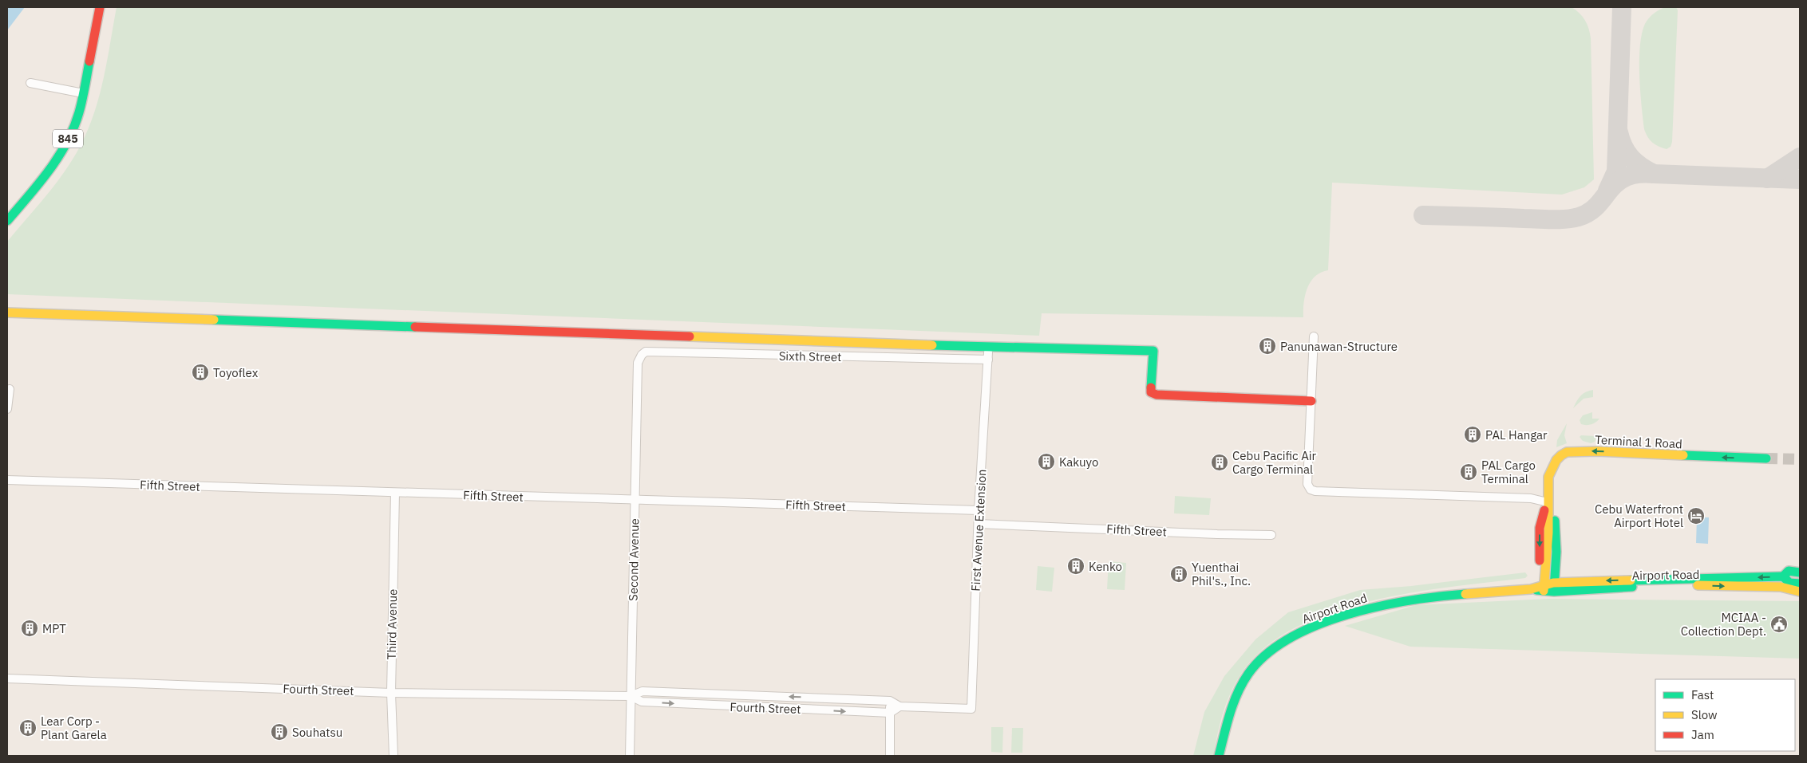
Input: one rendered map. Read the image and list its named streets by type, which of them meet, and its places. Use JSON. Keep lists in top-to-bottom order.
{
  "streets": {
    "street": [
      "845",
      "Sixth Street",
      "Terminal 1 Road",
      "Fifth Street",
      "First Avenue Extension",
      "Second Avenue",
      "Airport Road",
      "Third Avenue",
      "Fourth Street"
    ]
  },
  "crossings": [
    ["Sixth Street", "First Avenue Extension"],
    ["Sixth Street", "Second Avenue"],
    ["Terminal 1 Road", "Airport Road"],
    ["Fifth Street", "First Avenue Extension"],
    ["Fifth Street", "Second Avenue"],
    ["Fifth Street", "Third Avenue"],
    ["First Avenue Extension", "Fourth Street"],
    ["Second Avenue", "Fourth Street"],
    ["Third Avenue", "Fourth Street"]
  ],
  "places": {
    "building": [
      "Panunawan-Structure",
      "Toyoflex",
      "PAL Hangar",
      "Kakuyo",
      "Cebu Pacific Air Cargo Terminal",
      "PAL Cargo Terminal",
      "Kenko",
      "Yuenthai Phil's., Inc.",
      "MPT",
      "Lear Corp - Plant Garela",
      "Souhatsu"
    ],
    "hotel": ["Cebu Waterfront Airport Hotel"],
    "public building": ["MCIAA - Collection Dept."]
  },
  "legend": ["Fast", "Slow", "Jam"]
}
